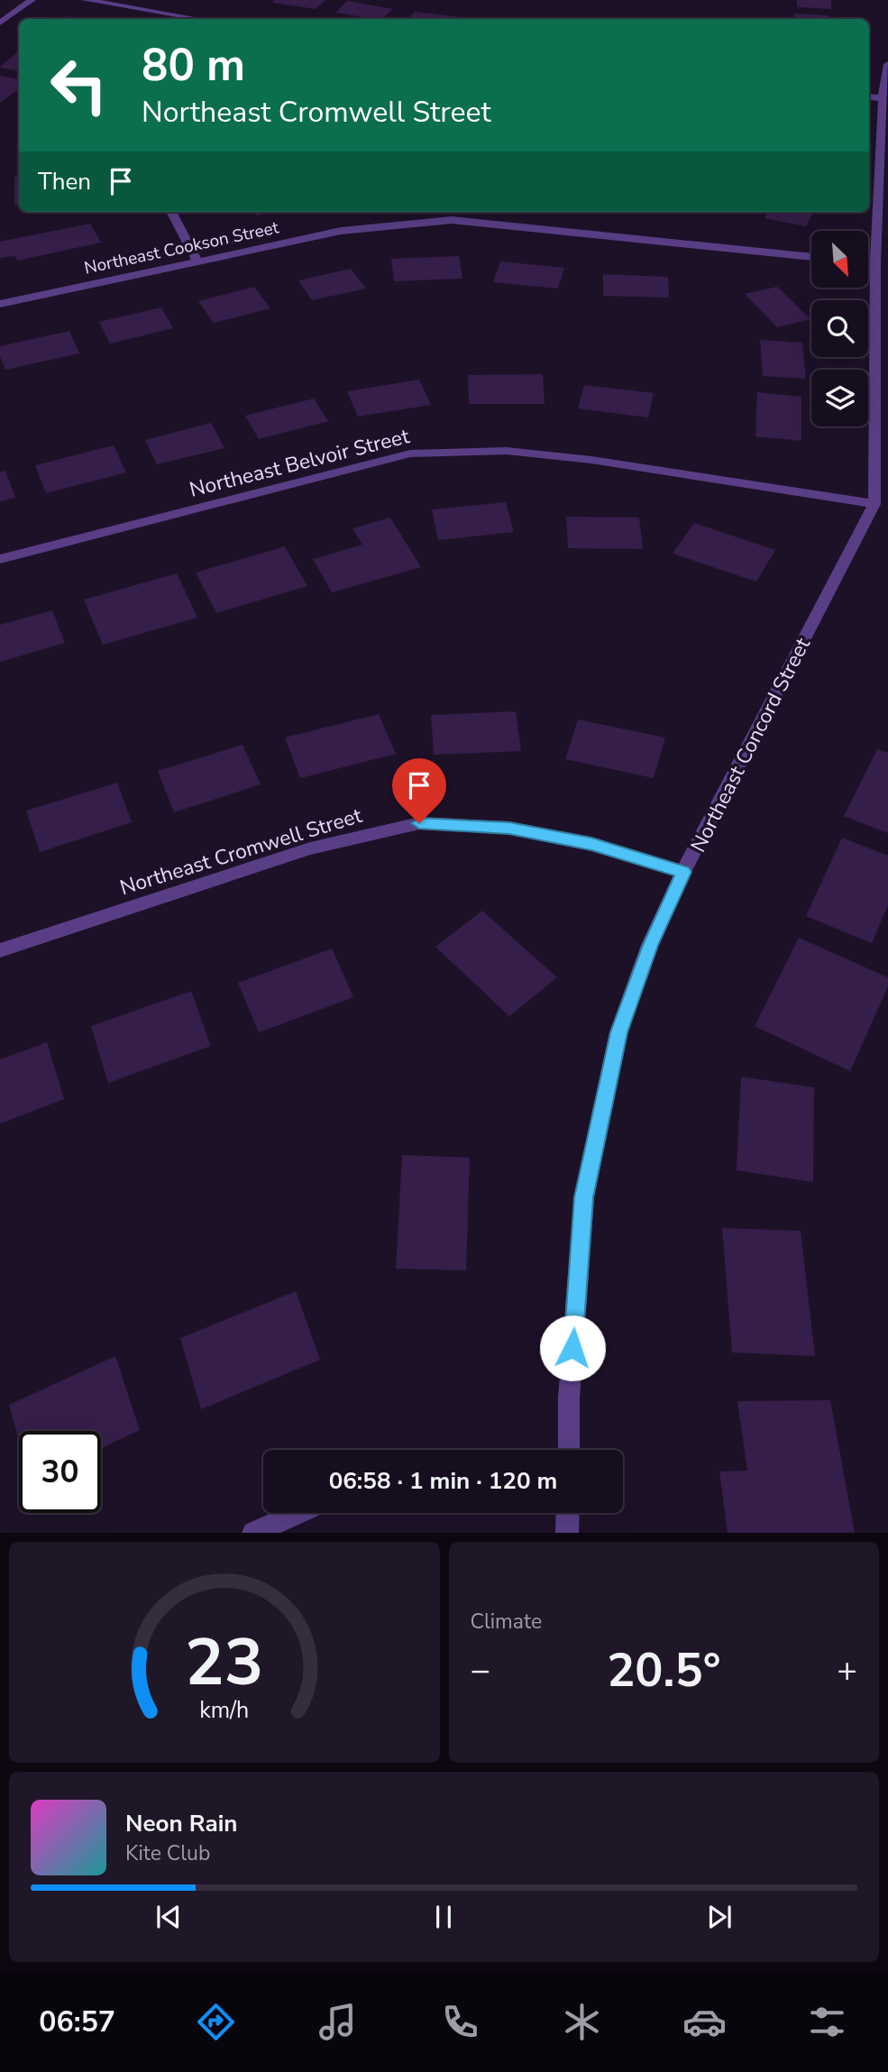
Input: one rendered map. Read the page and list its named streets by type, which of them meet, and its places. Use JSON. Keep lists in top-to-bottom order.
{
  "streets": {
    "street": [
      "Northeast Cookson Street",
      "Northeast Belvoir Street",
      "Northeast Concord Street",
      "Northeast Cromwell Street"
    ]
  },
  "crossings": [
    ["Northeast Belvoir Street", "Northeast Concord Street"],
    ["Northeast Concord Street", "Northeast Cromwell Street"]
  ],
  "north": "bottom right",
  "page": {
    "turn": ["80 m", "Northeast Cromwell Street"],
    "then": "Then",
    "limit": "30",
    "trip": "06:58 · 1 min · 120 m",
    "tile": "Climate",
    "heat": ["−", "20.5°", "+"],
    "song": ["Neon Rain", "Kite Club"],
    "tabs": "06:57",
    "gauge": ["23", "km/h"]
  }
}
